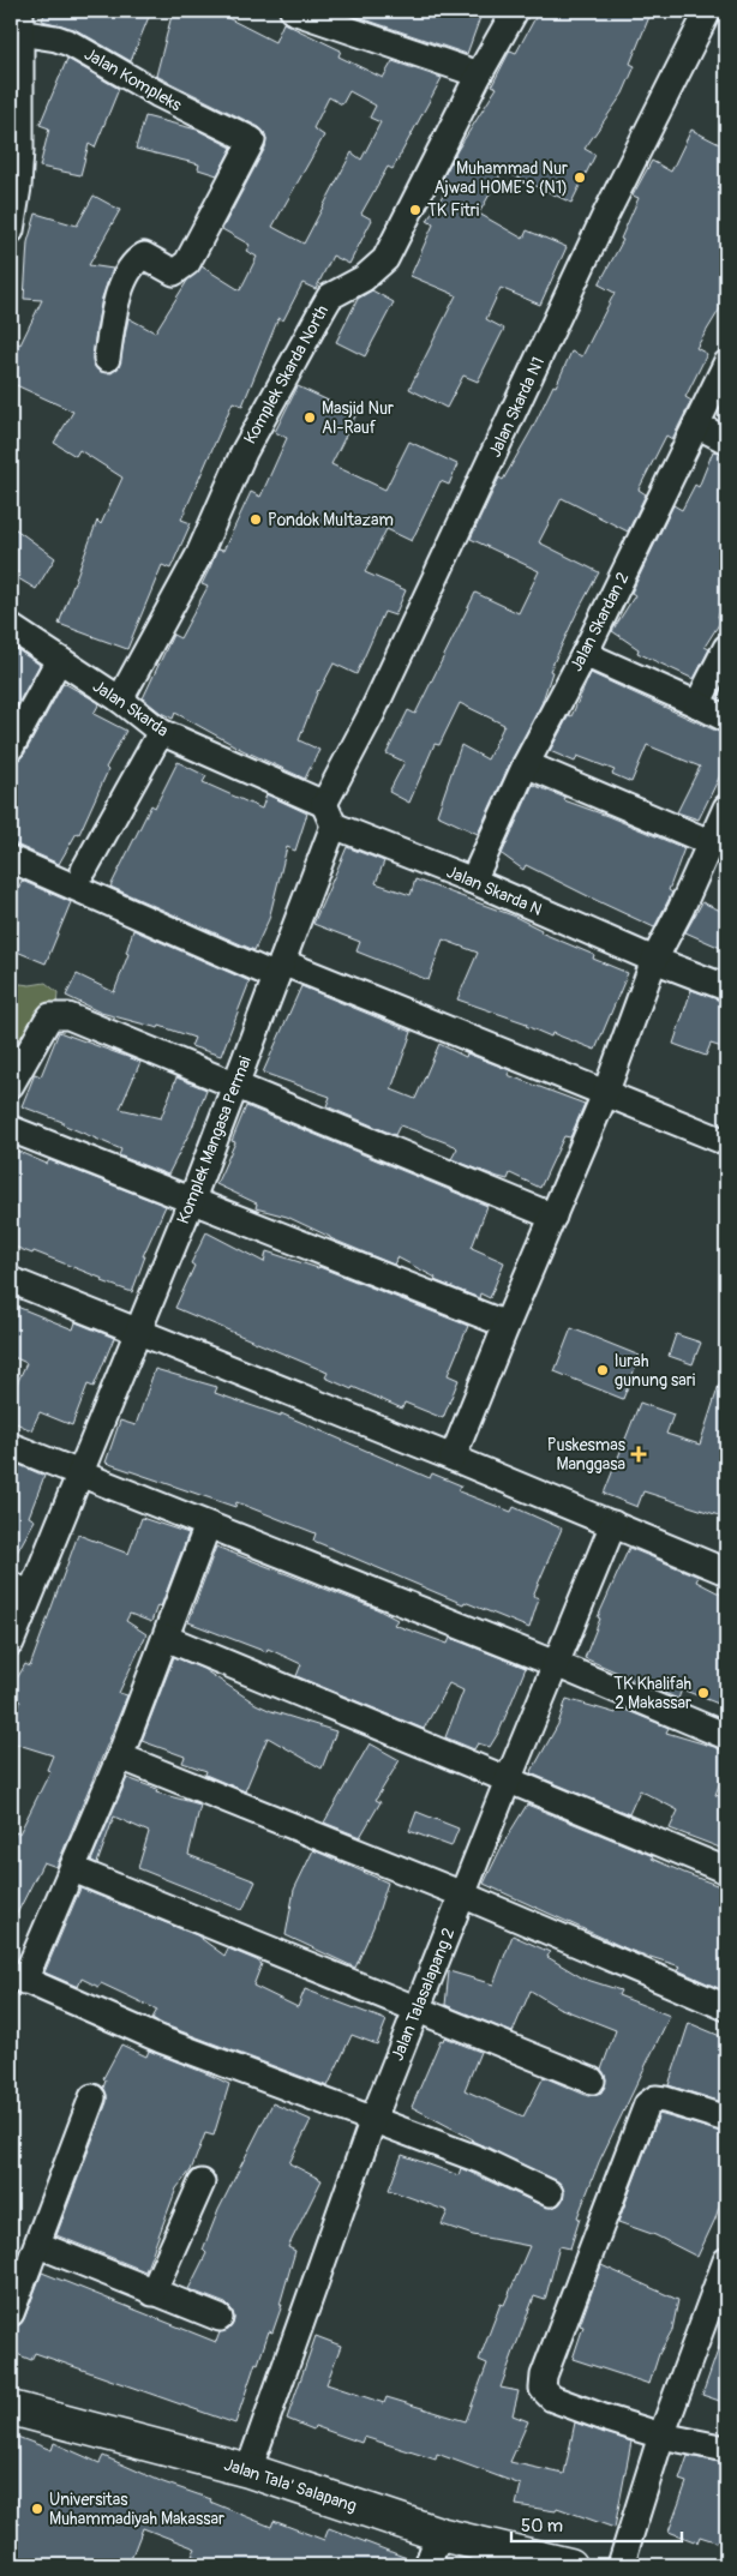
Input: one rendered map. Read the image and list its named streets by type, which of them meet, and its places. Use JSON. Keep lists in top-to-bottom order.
{
  "streets": {
    "main road": ["Jalan Tala' Salapang"],
    "street": [
      "Jalan Kompleks",
      "Komplek Skarda North",
      "Jalan Skarda N1",
      "Jalan Skardan 2",
      "Jalan Skarda",
      "Jalan Skarda N",
      "Komplek Mangasa Permai",
      "Jalan Talasalapang 2"
    ]
  },
  "crossings": [
    ["Komplek Skarda North", "Jalan Skarda"],
    ["Jalan Skarda N1", "Jalan Skarda"],
    ["Jalan Skarda N1", "Jalan Skarda N"],
    ["Jalan Skarda N1", "Komplek Mangasa Permai"],
    ["Jalan Skardan 2", "Jalan Skarda N"],
    ["Jalan Skarda", "Jalan Skarda N"],
    ["Jalan Skarda", "Komplek Mangasa Permai"],
    ["Jalan Skarda N", "Komplek Mangasa Permai"],
    ["Jalan Talasalapang 2", "Jalan Tala' Salapang"]
  ],
  "places": {
    "other": [
      "Muhammad Nur Ajwad HOME'S (N1)",
      "TK Fitri",
      "Masjid Nur Al-Rauf",
      "Pondok Multazam",
      "lurah gunung sari",
      "TK Khalifah 2 Makassar",
      "Universitas Muhammadiyah Makassar"
    ],
    "health": ["Puskesmas Manggasa"]
  },
  "scale_bar": "50 m"
}
